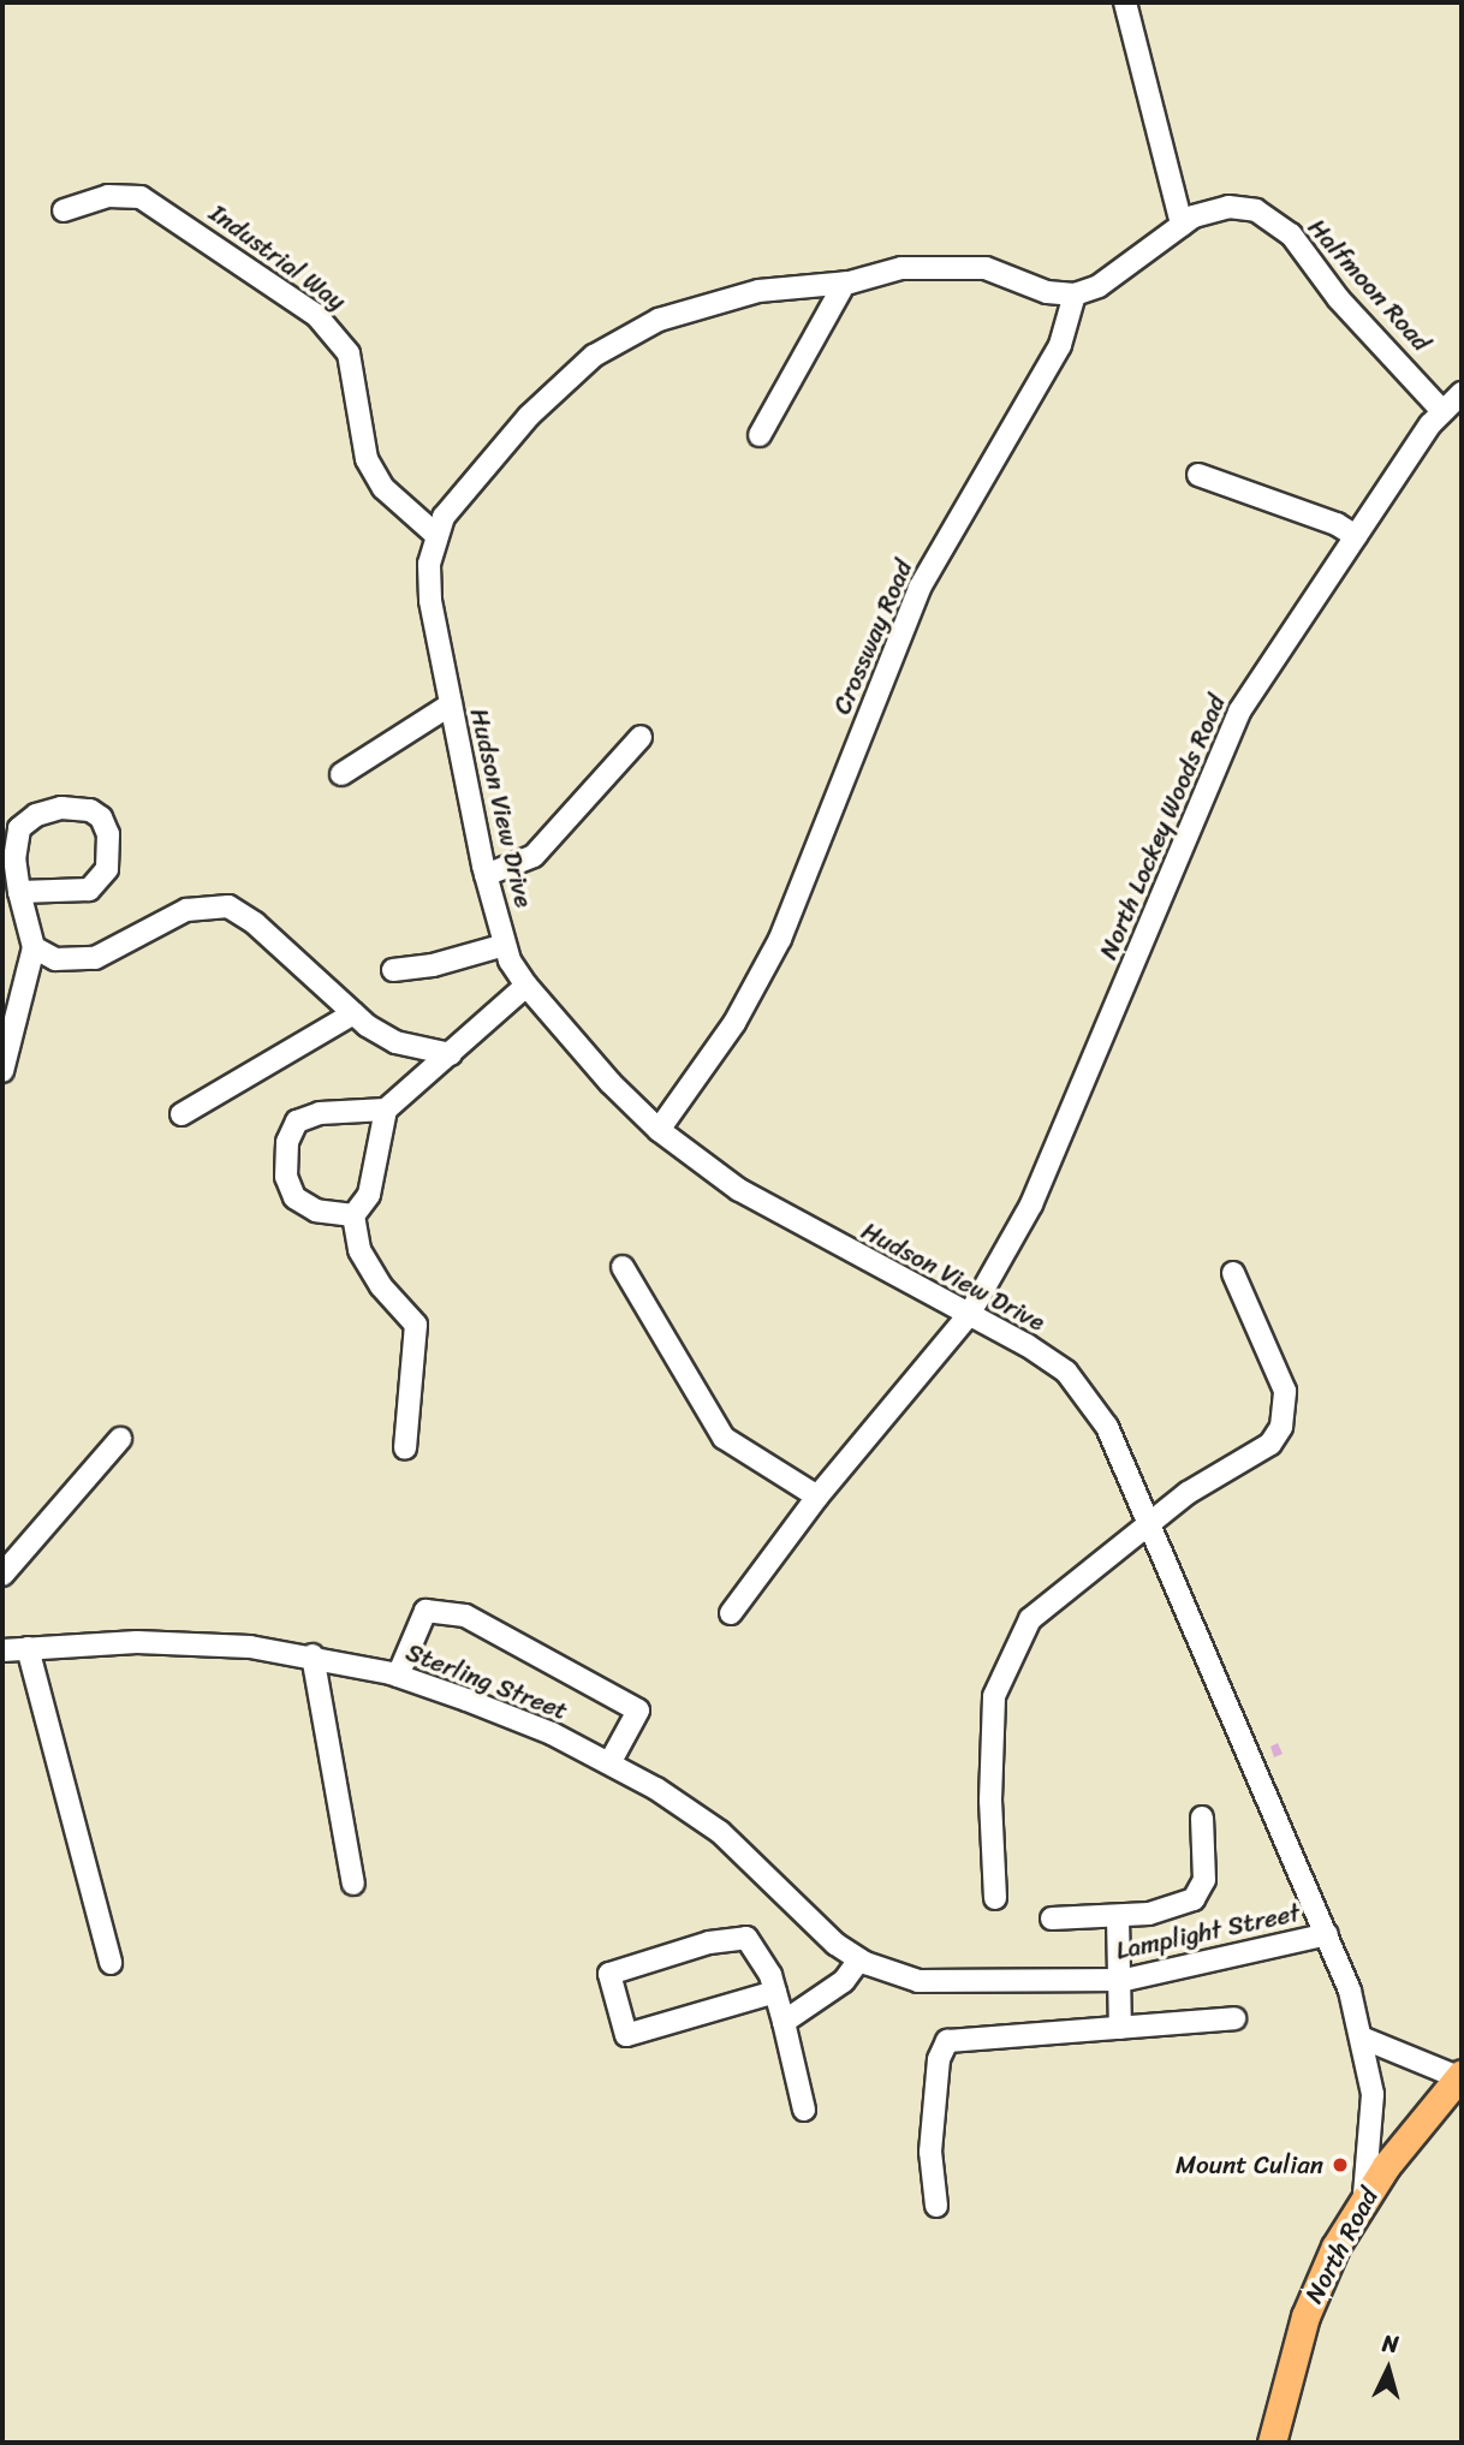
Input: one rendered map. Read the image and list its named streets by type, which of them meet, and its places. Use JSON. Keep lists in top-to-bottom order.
{
  "streets": {
    "main road": ["North Road"],
    "street": [
      "Industrial Way",
      "Halfmoon Road",
      "Crossway Road",
      "Hudson View Drive",
      "North Lockey Woods Road",
      "Sterling Street",
      "Lamplight Street"
    ]
  },
  "crossings": [
    ["Industrial Way", "Hudson View Drive"],
    ["Halfmoon Road", "North Lockey Woods Road"],
    ["Crossway Road", "Hudson View Drive"],
    ["Hudson View Drive", "North Lockey Woods Road"],
    ["Hudson View Drive", "Lamplight Street"],
    ["Sterling Street", "Lamplight Street"],
    ["Lamplight Street", "North Road"]
  ],
  "places": ["Mount Culian"],
  "north": "top"
}
